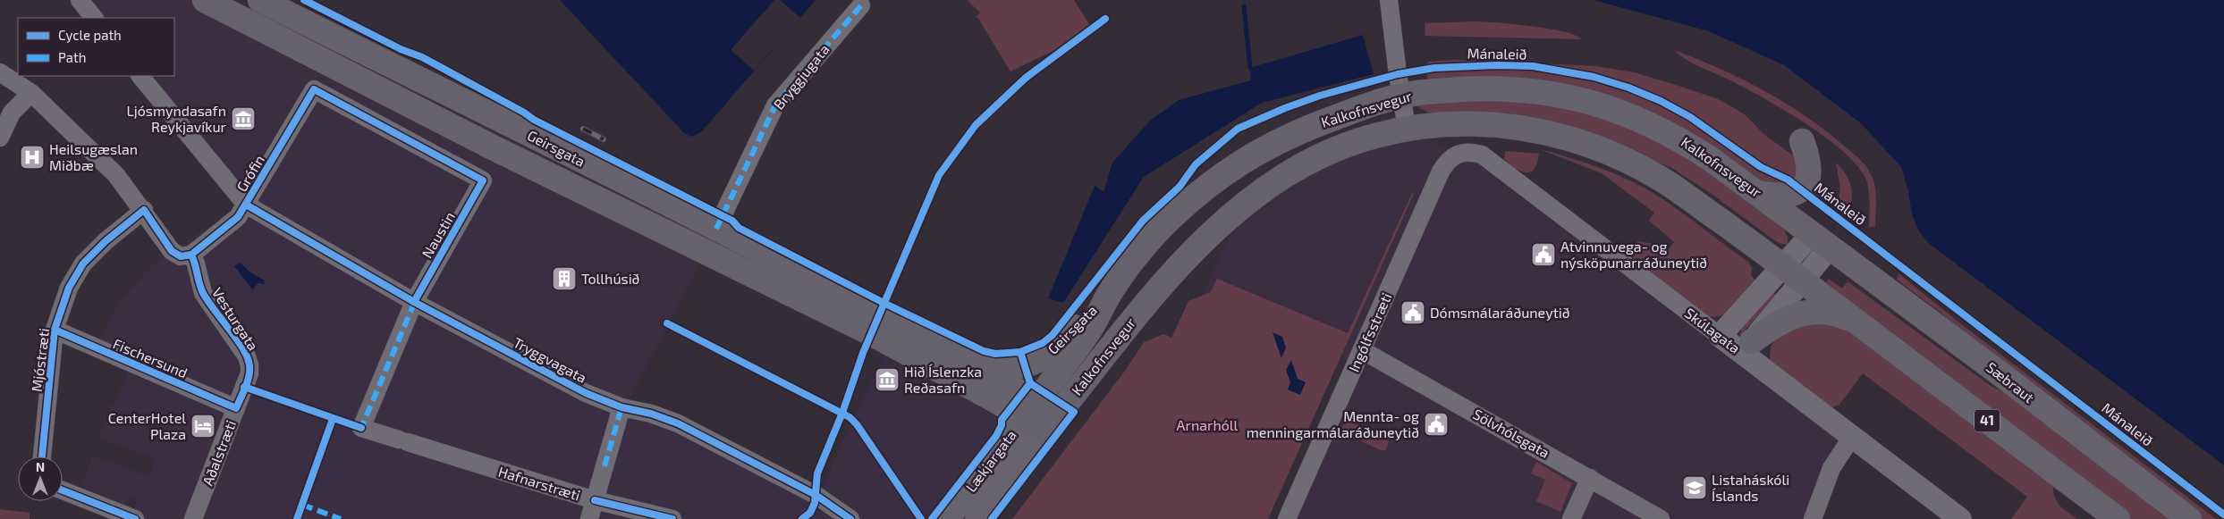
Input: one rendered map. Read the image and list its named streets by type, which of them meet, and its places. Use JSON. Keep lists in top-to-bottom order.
{
  "streets": {
    "main road": [
      "Kalkofnsvegur",
      "Geirsgata",
      "Sæbraut",
      "41",
      "Lækjargata"
    ],
    "street": [
      "Bryggjugata",
      "Grófin",
      "Naustin",
      "Vesturgata",
      "Skúlagata",
      "Ingólfsstræti",
      "Fischersund",
      "Mjóstræti",
      "Tryggvagata",
      "Sölvhólsgata",
      "Aðalstræti",
      "Hafnarstræti"
    ],
    "cycle path": ["Mánaleið"]
  },
  "crossings": [
    ["Bryggjugata", "Geirsgata"],
    ["Kalkofnsvegur", "Geirsgata"],
    ["Kalkofnsvegur", "Sæbraut"],
    ["Kalkofnsvegur", "41"],
    ["Kalkofnsvegur", "Lækjargata"],
    ["Geirsgata", "Lækjargata"],
    ["Grófin", "Naustin"],
    ["Grófin", "Vesturgata"],
    ["Grófin", "Tryggvagata"],
    ["Naustin", "Tryggvagata"],
    ["Naustin", "Hafnarstræti"],
    ["Vesturgata", "Aðalstræti"],
    ["Skúlagata", "Ingólfsstræti"],
    ["Ingólfsstræti", "Sölvhólsgata"],
    ["Fischersund", "Mjóstræti"],
    ["Fischersund", "Aðalstræti"]
  ],
  "parks": ["Arnarhóll"],
  "places": {
    "museum": ["Ljósmyndasafn Reykjavíkur", "Hið Íslenzka Reðasafn"],
    "hospital": ["Heilsugæslan Miðbæ"],
    "public building": ["Atvinnuvega- og nýsköpunarráðuneytið", "Dómsmálaráðuneytið", "Mennta- og menningarmálaráðuneytið"],
    "building": ["Tollhúsið"],
    "hotel": ["CenterHotel Plaza"],
    "school or university": ["Listaháskóli Íslands"]
  },
  "legend": ["Cycle path", "Path"],
  "north": "top"
}
